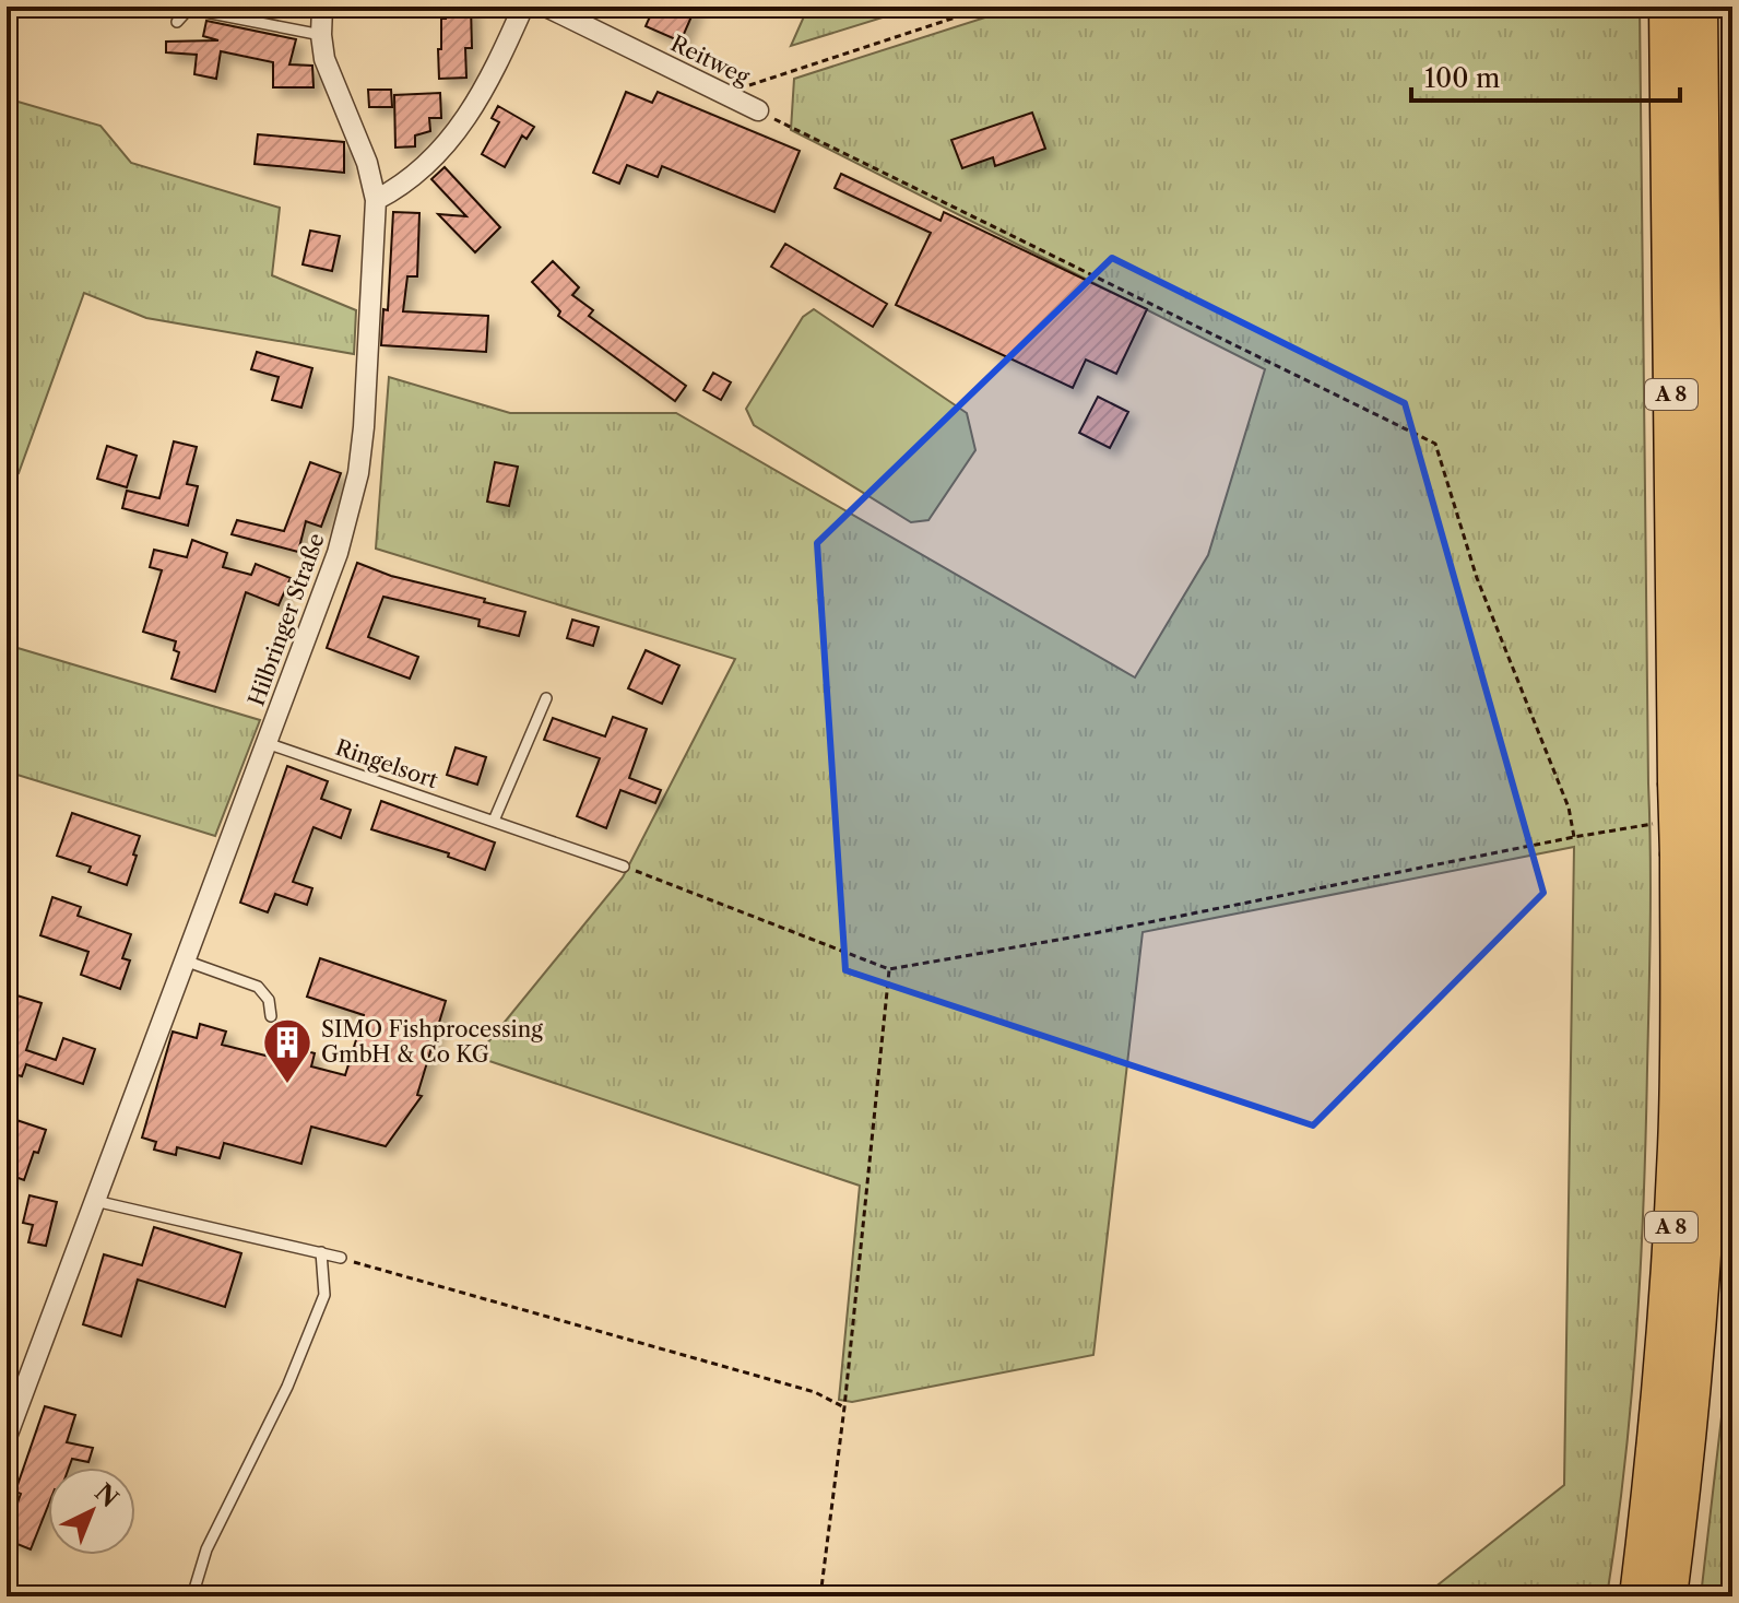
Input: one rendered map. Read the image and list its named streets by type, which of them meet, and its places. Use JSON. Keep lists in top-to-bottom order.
{
  "streets": {
    "highway": ["A 8"],
    "street": ["Reitweg", "Hilbringer Straße"],
    "lane": ["Ringelsort"]
  },
  "crossings": [
    ["Hilbringer Straße", "Ringelsort"]
  ],
  "places": {
    "building": ["SIMO Fishprocessing GmbH & Co KG"]
  },
  "scale_bar": "100 m",
  "north": "top right"
}
